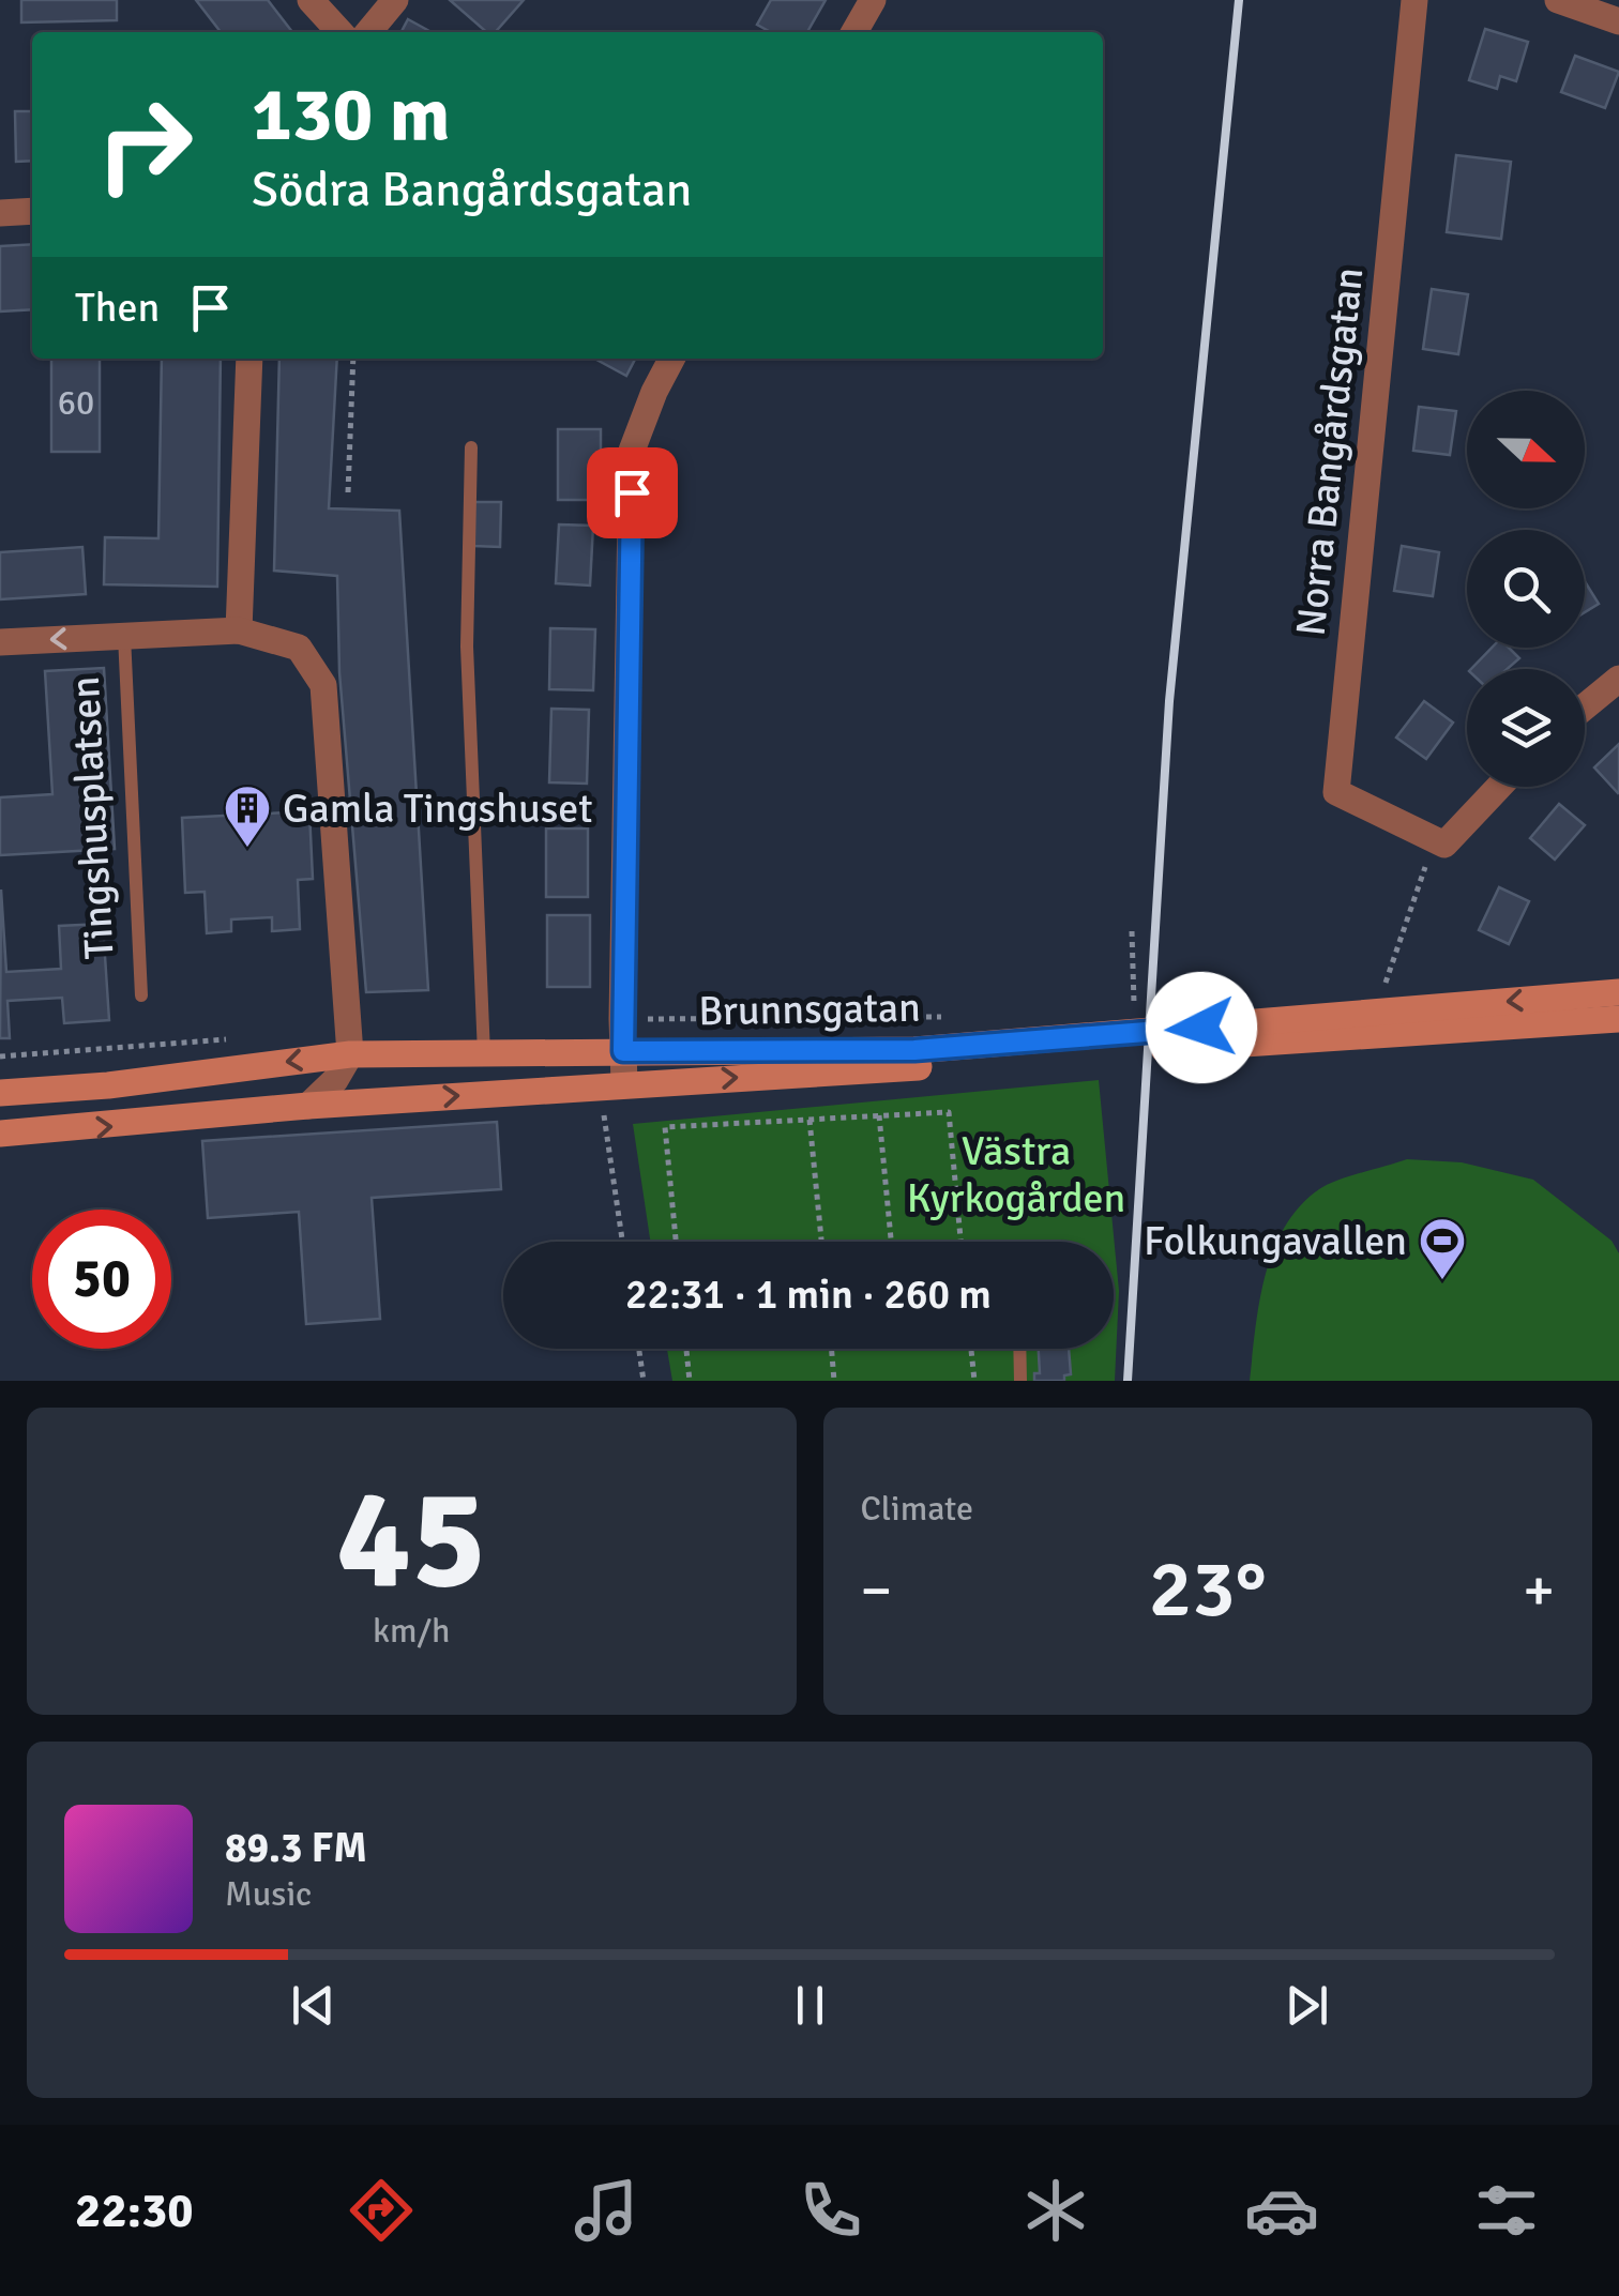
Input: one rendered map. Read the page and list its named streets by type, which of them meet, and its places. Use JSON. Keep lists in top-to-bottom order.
{
  "streets": {
    "main road": ["Brunnsgatan"],
    "street": ["Norra Bangårdsgatan"],
    "lane": ["Tingshusplatsen"]
  },
  "parks": ["Västra Kyrkogården"],
  "places": {
    "building": ["Gamla Tingshuset"],
    "sports": ["Folkungavallen"]
  },
  "house_numbers": ["60"],
  "north": "right",
  "page": {
    "turn": ["130 m", "Södra Bangårdsgatan"],
    "then": "Then",
    "limit": "50",
    "trip": "22:31 · 1 min · 260 m",
    "tile": [
      ["45", "km/h"],
      "Climate"
    ],
    "heat": ["−", "23°", "+"],
    "song": ["89.3 FM", "Music"],
    "tabs": "22:30"
  }
}
